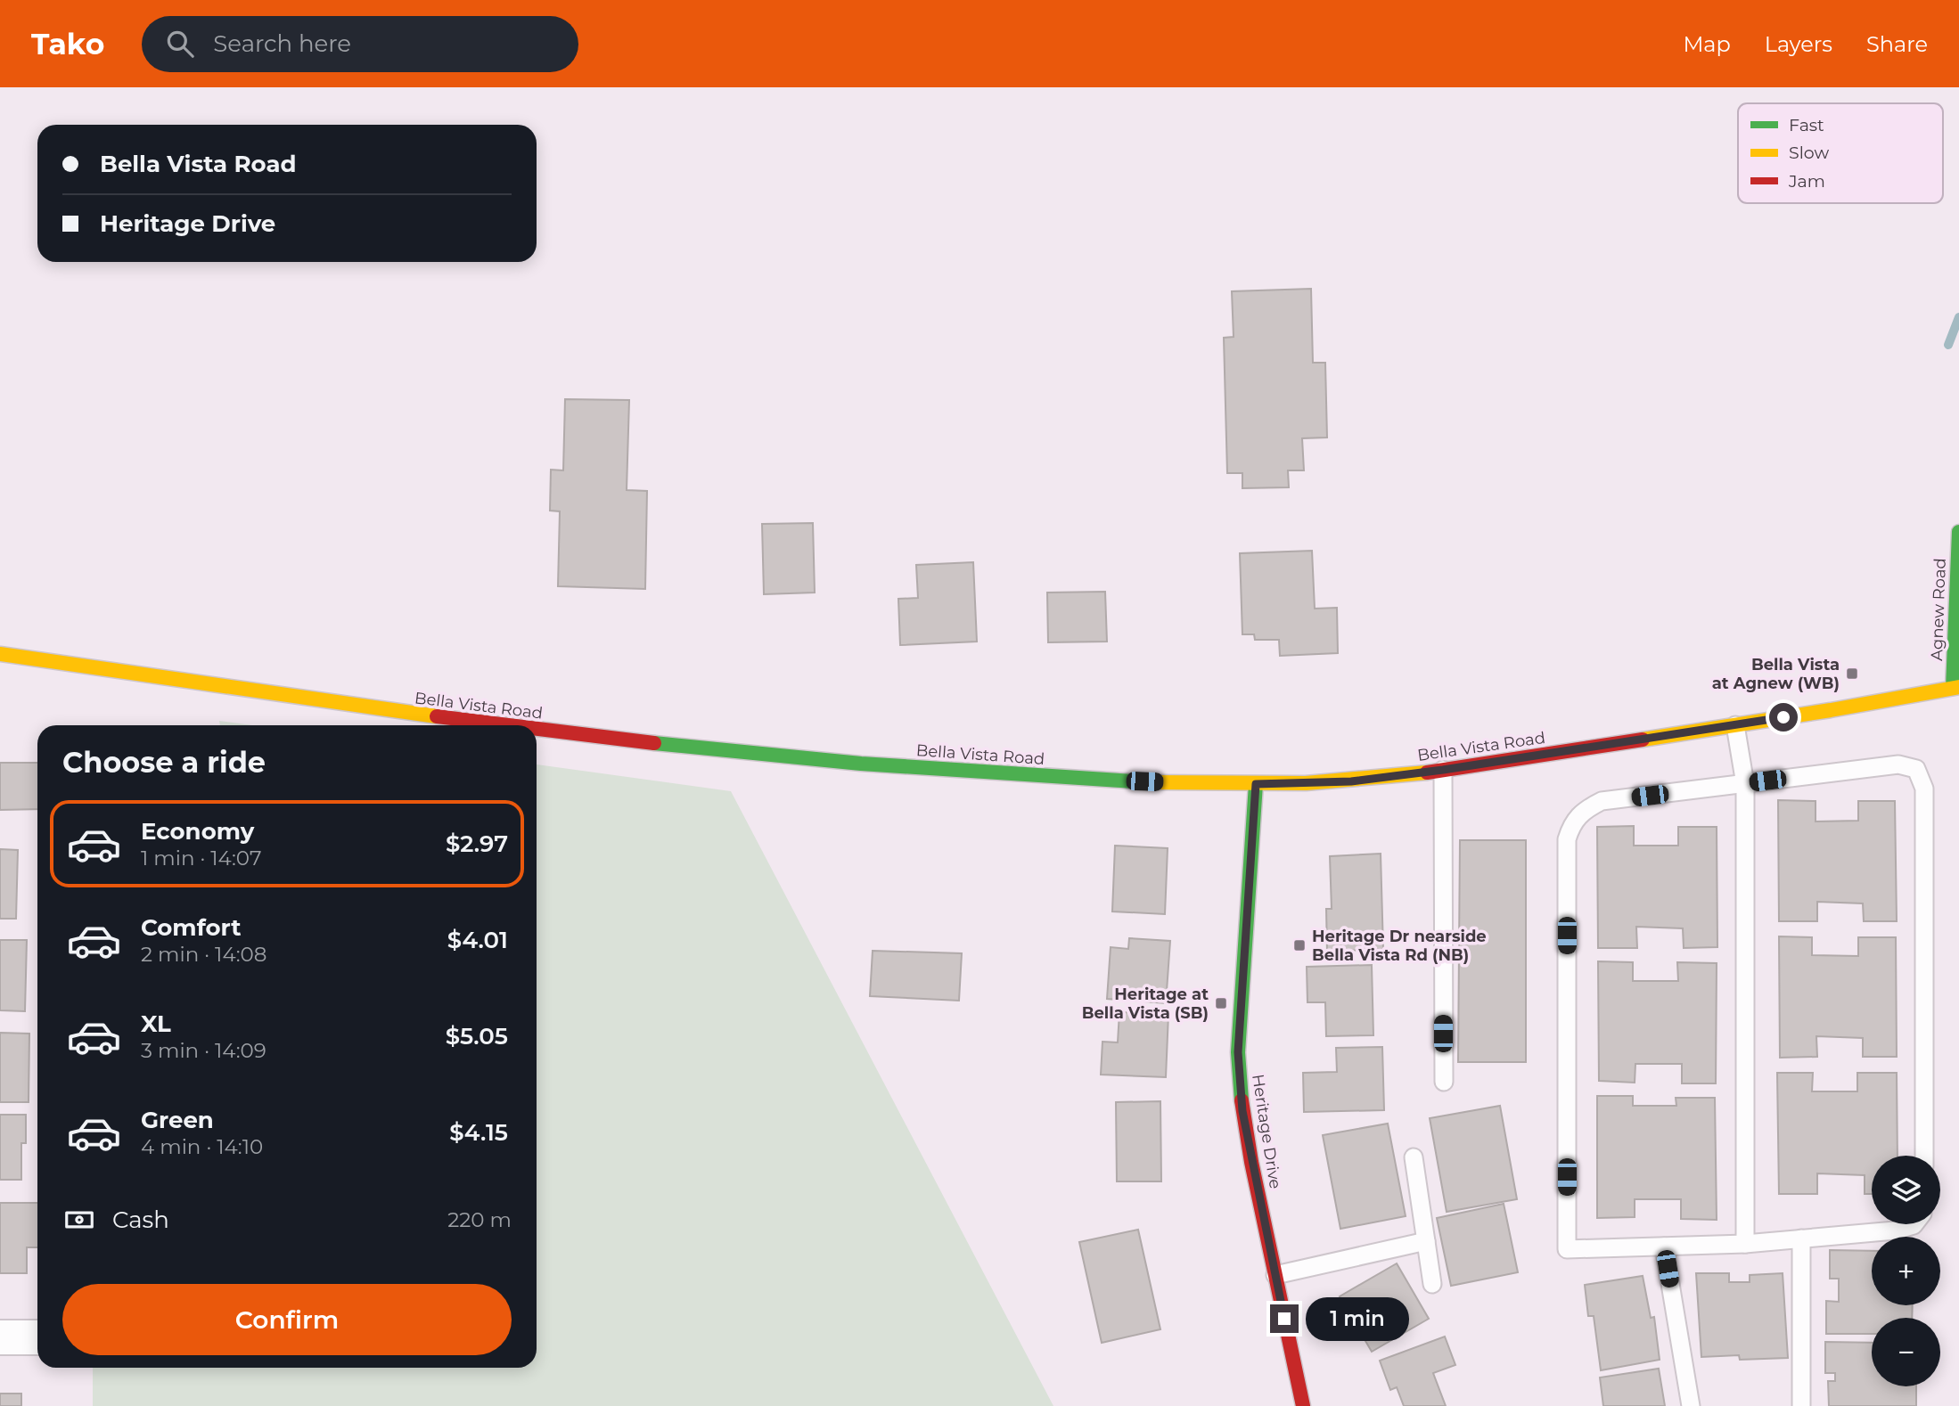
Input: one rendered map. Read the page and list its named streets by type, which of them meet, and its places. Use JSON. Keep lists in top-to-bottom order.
{
  "streets": {
    "street": ["Agnew Road", "Bella Vista Road", "Heritage Drive"]
  },
  "crossings": [
    ["Agnew Road", "Bella Vista Road"],
    ["Bella Vista Road", "Heritage Drive"]
  ],
  "places": {
    "transit": ["Bella Vista at Agnew (WB)", "Heritage Dr nearside Bella Vista Rd (NB)", "Heritage at Bella Vista (SB)"]
  },
  "legend": ["Fast", "Slow", "Jam"],
  "page": {
    "header": "Tako",
    "search": "Search here",
    "nav": ["Map", "Layers", "Share"],
    "banner": ["Bella Vista Road", "Heritage Drive"],
    "heading": "Choose a ride",
    "list": [
      {
        "name": "Economy",
        "note": "1 min · 14:07",
        "value": "$2.97"
      },
      {
        "name": "Comfort",
        "note": "2 min · 14:08",
        "value": "$4.01"
      },
      {
        "name": "XL",
        "note": "3 min · 14:09",
        "value": "$5.05"
      },
      {
        "name": "Green",
        "note": "4 min · 14:10",
        "value": "$4.15"
      }
    ],
    "map_buttons": ["+", "−"],
    "pay": ["Cash", "220 m"],
    "buttons": "Confirm",
    "bubble": "1 min"
  }
}
